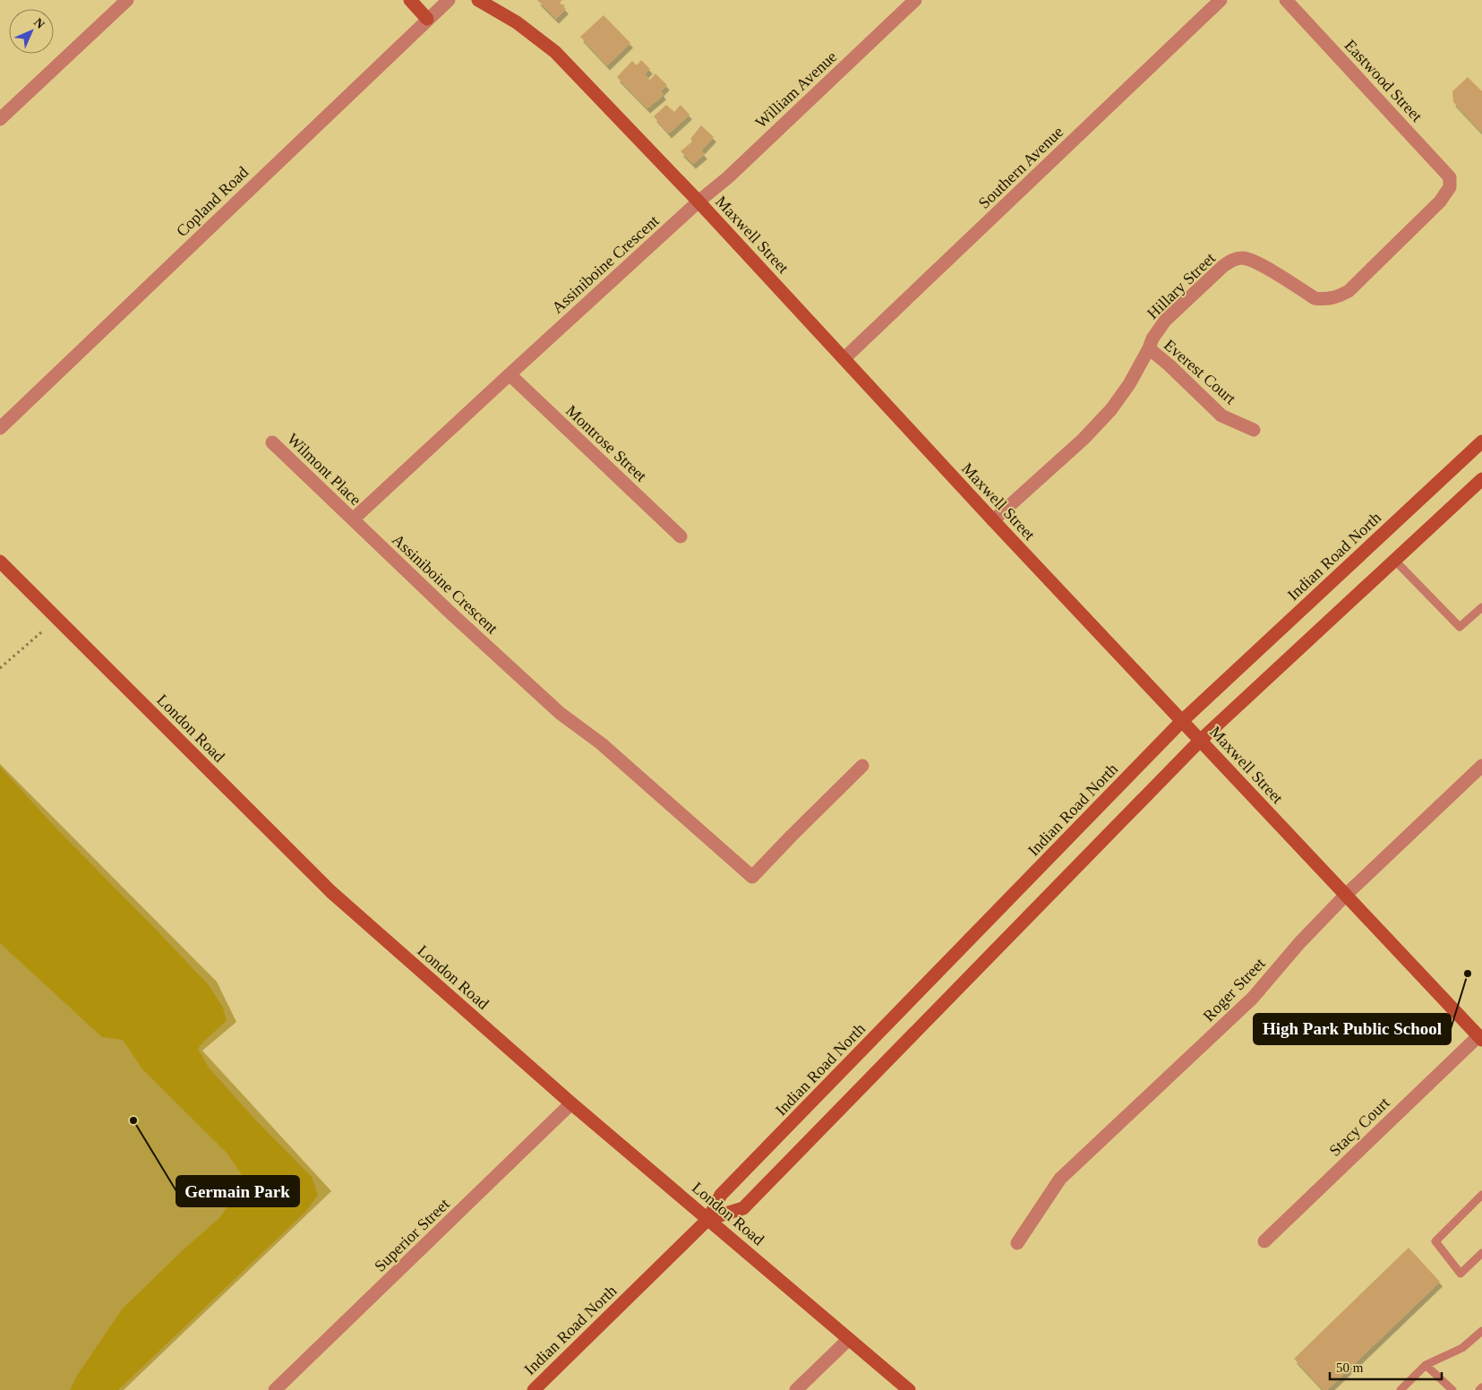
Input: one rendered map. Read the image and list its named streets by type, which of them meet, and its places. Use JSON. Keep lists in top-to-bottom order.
{
  "streets": {
    "main road": ["Maxwell Street", "Indian Road North", "London Road"],
    "street": [
      "Eastwood Street",
      "William Avenue",
      "Southern Avenue",
      "Copland Road",
      "Assiniboine Crescent",
      "Hillary Street",
      "Everest Court",
      "Montrose Street",
      "Wilmont Place",
      "Roger Street",
      "Stacy Court",
      "Superior Street"
    ]
  },
  "crossings": [
    ["Eastwood Street", "Hillary Street"],
    ["William Avenue", "Maxwell Street"],
    ["William Avenue", "Assiniboine Crescent"],
    ["Southern Avenue", "Maxwell Street"],
    ["Maxwell Street", "Assiniboine Crescent"],
    ["Maxwell Street", "Hillary Street"],
    ["Maxwell Street", "Indian Road North"],
    ["Maxwell Street", "Roger Street"],
    ["Maxwell Street", "Stacy Court"],
    ["Assiniboine Crescent", "Montrose Street"],
    ["Assiniboine Crescent", "Wilmont Place"],
    ["Hillary Street", "Everest Court"],
    ["Indian Road North", "London Road"],
    ["London Road", "Superior Street"]
  ],
  "places": ["High Park Public School", "Germain Park"],
  "scale_bar": "50 m",
  "north": "top right"
}
